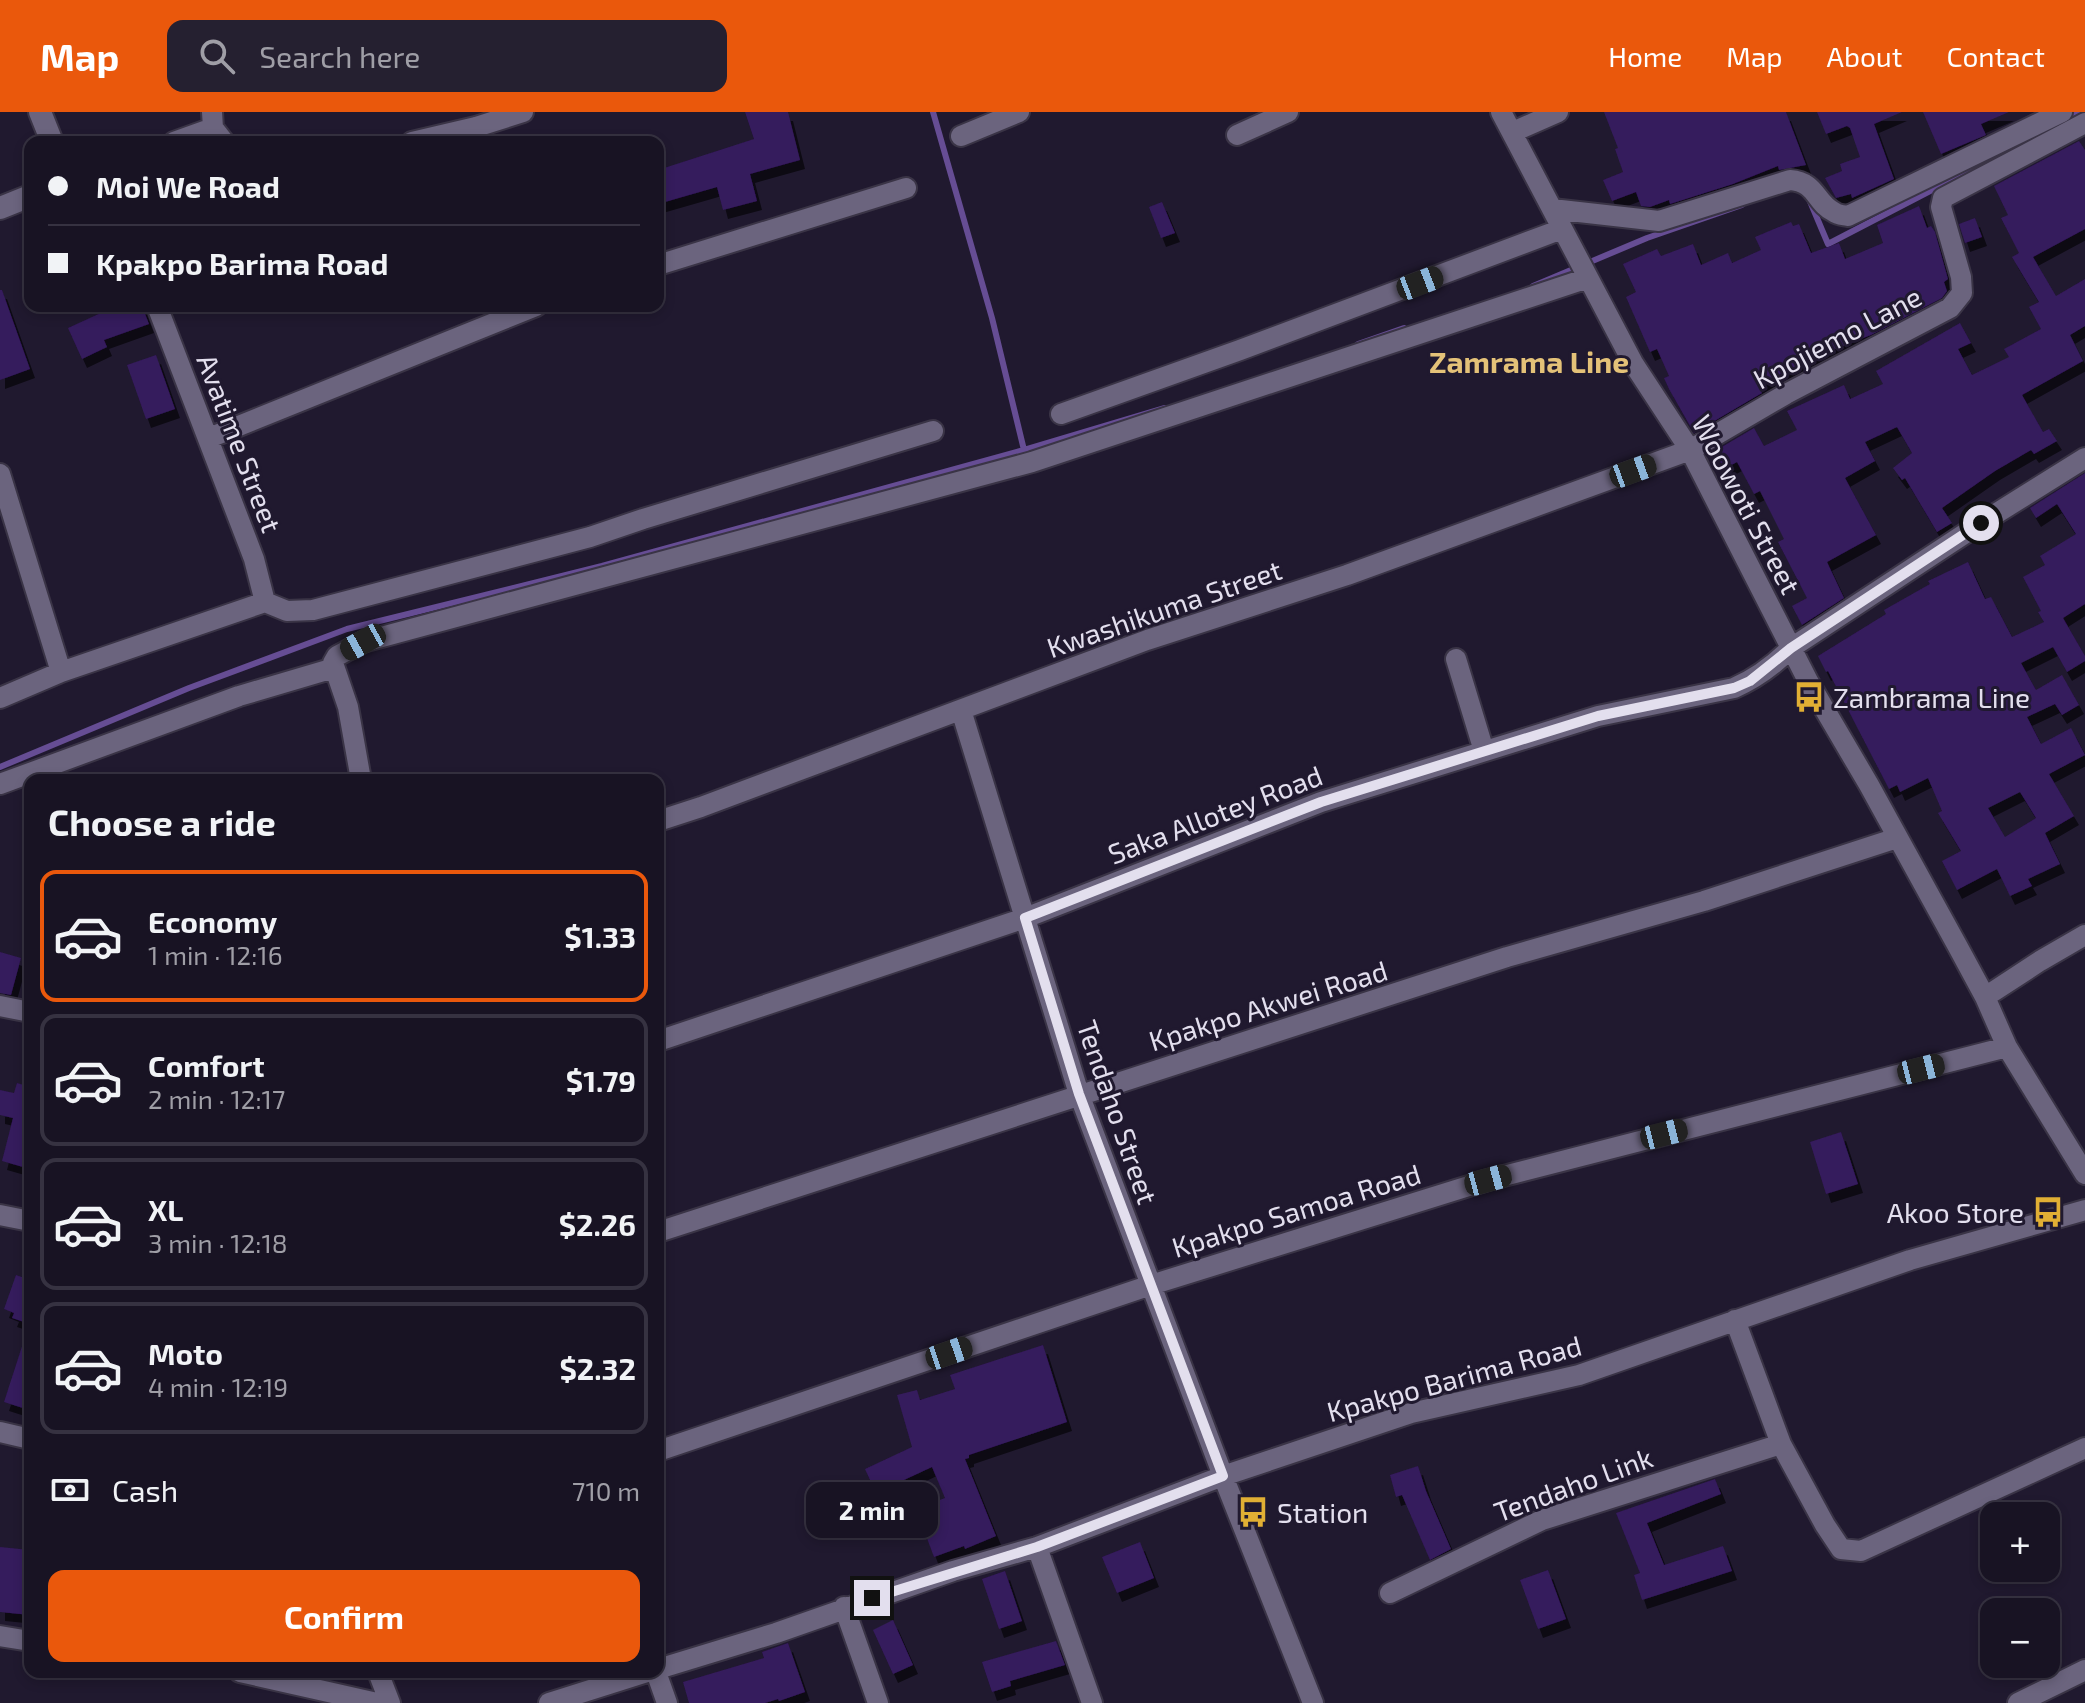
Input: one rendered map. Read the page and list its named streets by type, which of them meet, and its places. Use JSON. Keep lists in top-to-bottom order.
{
  "streets": {
    "street": [
      "Kpojiemo Lane",
      "Avatime Street",
      "Woowoti Street",
      "Kwashikuma Street",
      "Saka Allotey Road",
      "Kpakpo Akwei Road",
      "Tendaho Street",
      "Kpakpo Samoa Road",
      "Kpakpo Barima Road",
      "Tendaho Link"
    ]
  },
  "crossings": [
    ["Kpojiemo Lane", "Woowoti Street"],
    ["Kpojiemo Lane", "Kwashikuma Street"],
    ["Woowoti Street", "Kwashikuma Street"],
    ["Woowoti Street", "Saka Allotey Road"],
    ["Woowoti Street", "Kpakpo Akwei Road"],
    ["Woowoti Street", "Kpakpo Samoa Road"],
    ["Kwashikuma Street", "Tendaho Street"],
    ["Saka Allotey Road", "Tendaho Street"],
    ["Kpakpo Akwei Road", "Tendaho Street"],
    ["Tendaho Street", "Kpakpo Samoa Road"],
    ["Tendaho Street", "Kpakpo Barima Road"]
  ],
  "districts": ["Zamrama Line"],
  "places": {
    "bus stop": ["Zambrama Line", "Akoo Store", "Station"]
  },
  "page": {
    "header": "Map",
    "search": "Search here",
    "nav": [
      "Home",
      "Map",
      "About",
      "Contact"
    ],
    "banner": ["Moi We Road", "Kpakpo Barima Road"],
    "heading": "Choose a ride",
    "list": [
      {
        "name": "Economy",
        "note": "1 min · 12:16",
        "value": "$1.33"
      },
      {
        "name": "Comfort",
        "note": "2 min · 12:17",
        "value": "$1.79"
      },
      {
        "name": "XL",
        "note": "3 min · 12:18",
        "value": "$2.26"
      },
      {
        "name": "Moto",
        "note": "4 min · 12:19",
        "value": "$2.32"
      }
    ],
    "pay": ["Cash", "710 m"],
    "bubble": "2 min",
    "map_buttons": ["+", "−"],
    "buttons": "Confirm"
  }
}
